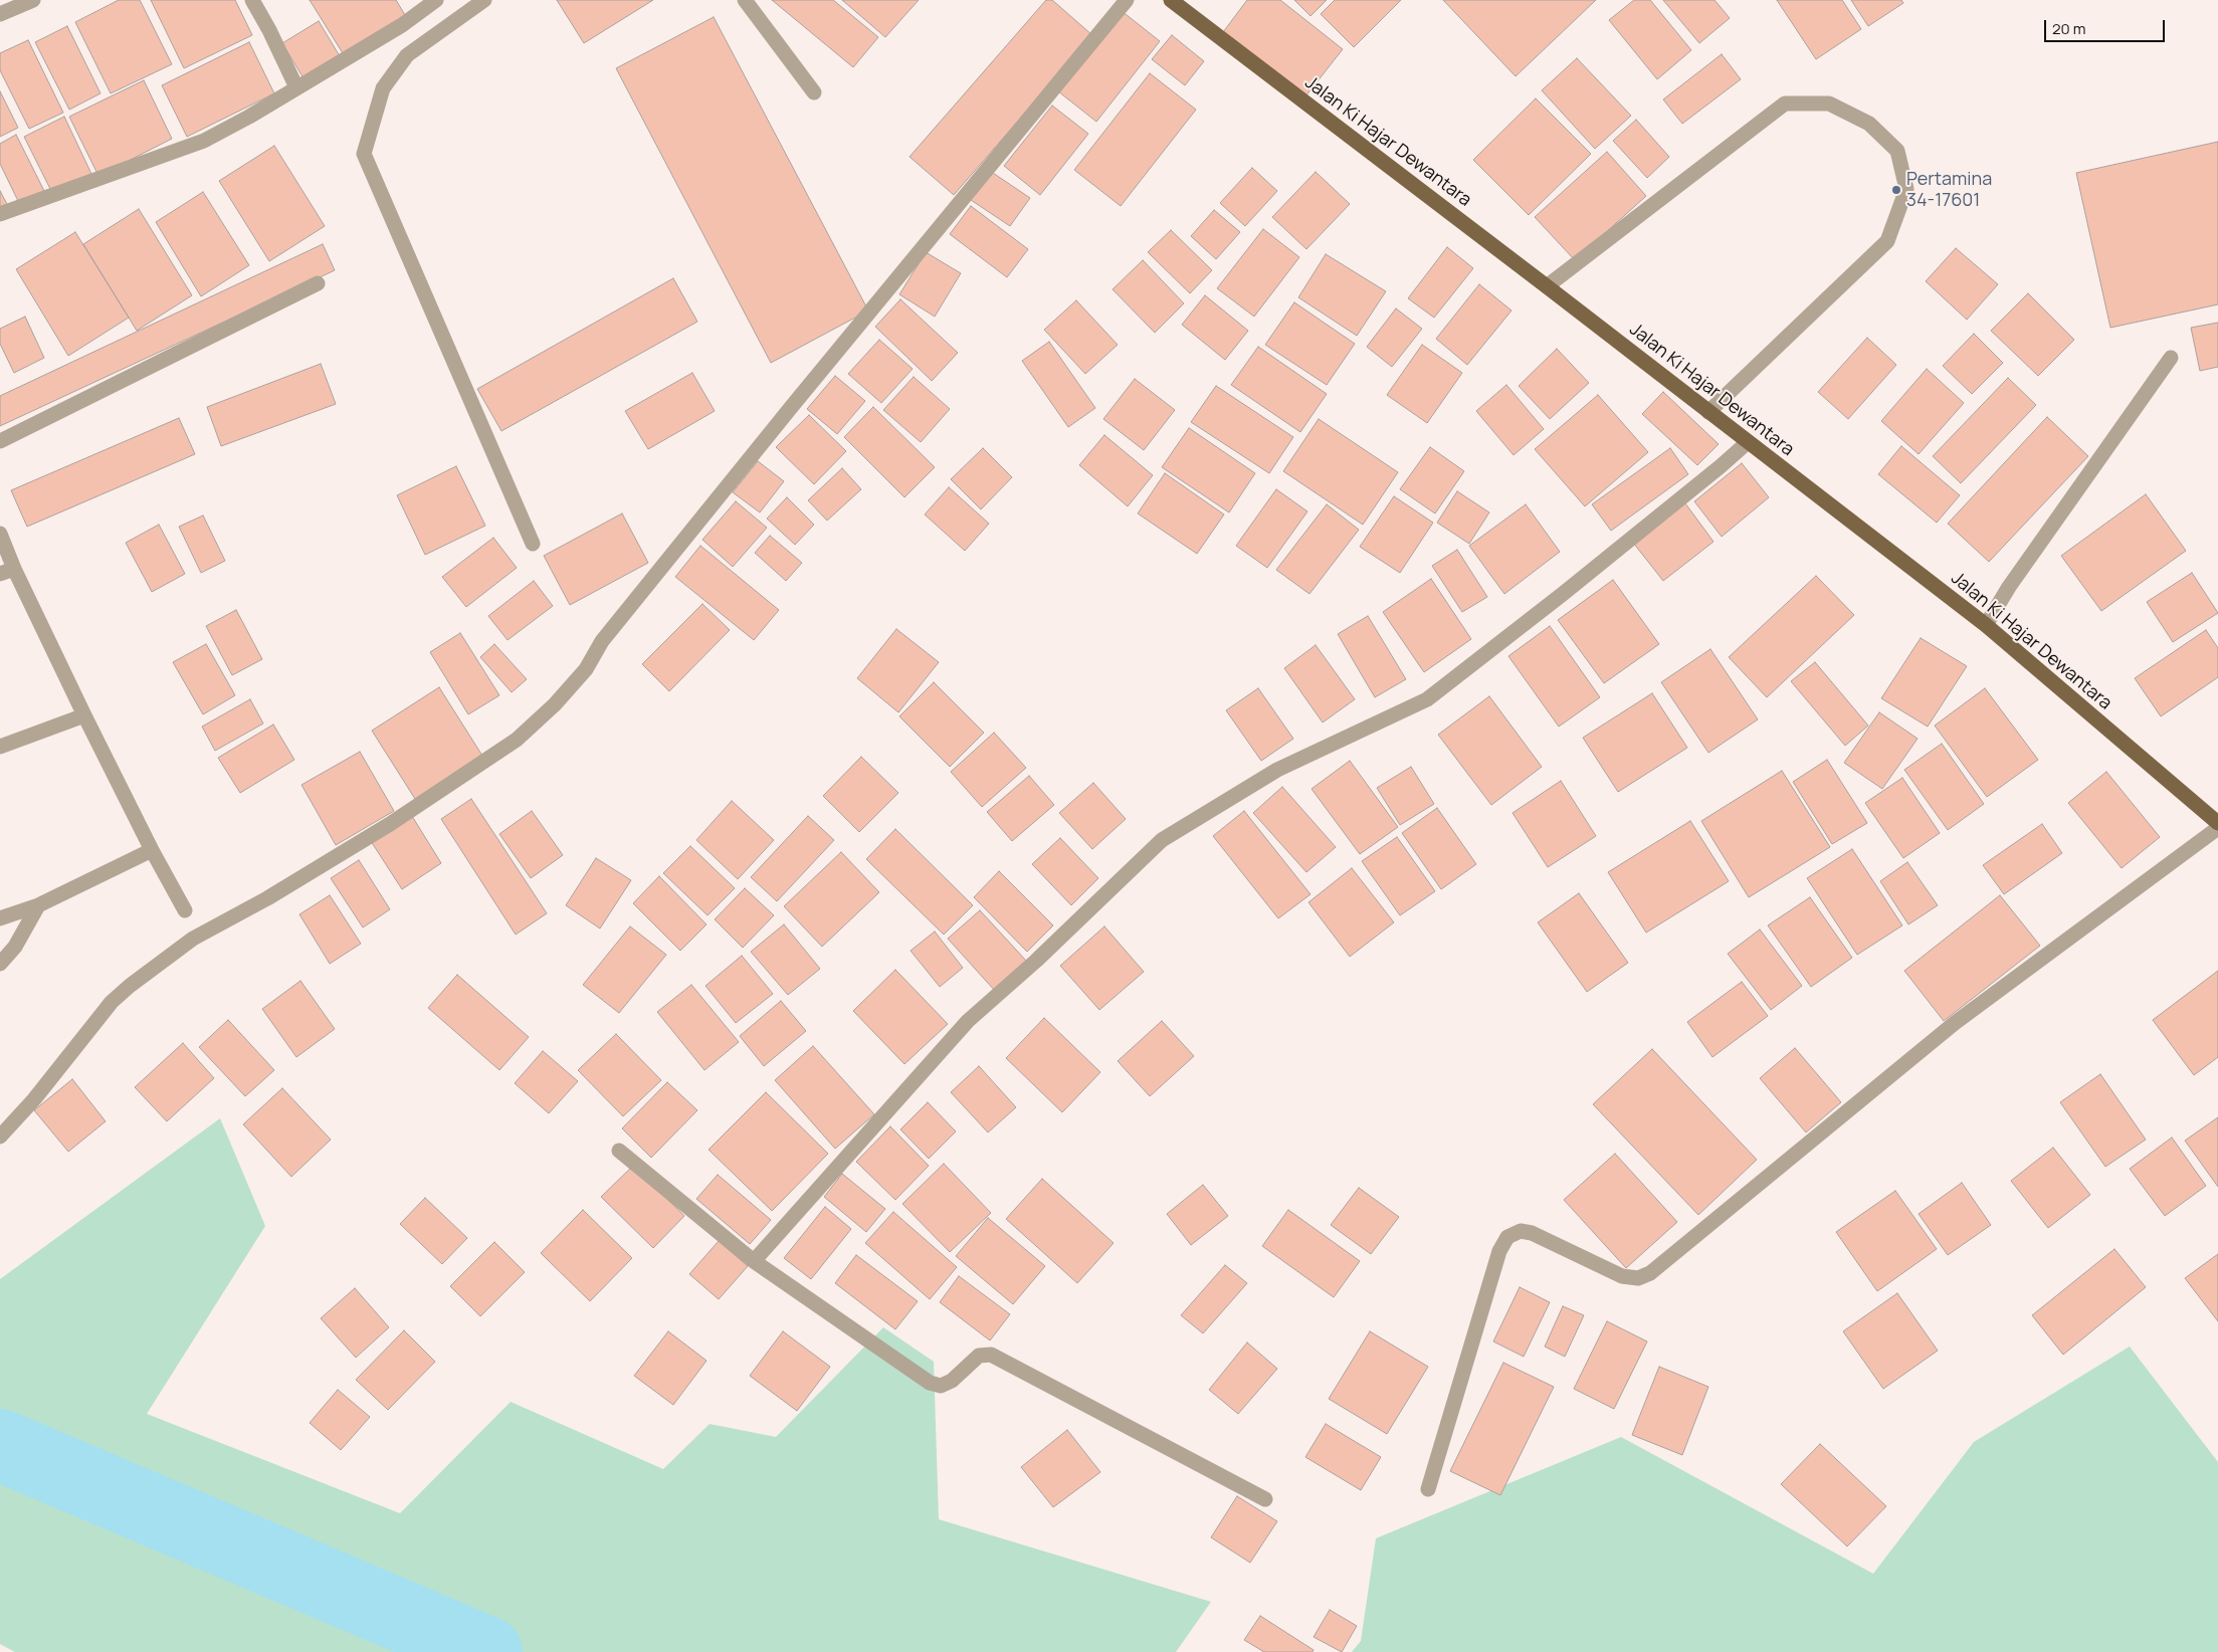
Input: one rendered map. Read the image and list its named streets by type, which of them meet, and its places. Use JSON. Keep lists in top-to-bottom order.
{
  "streets": {
    "main road": ["Jalan Ki Hajar Dewantara"]
  },
  "places": ["Pertamina 34-17601"],
  "scale_bar": "20 m"
}
